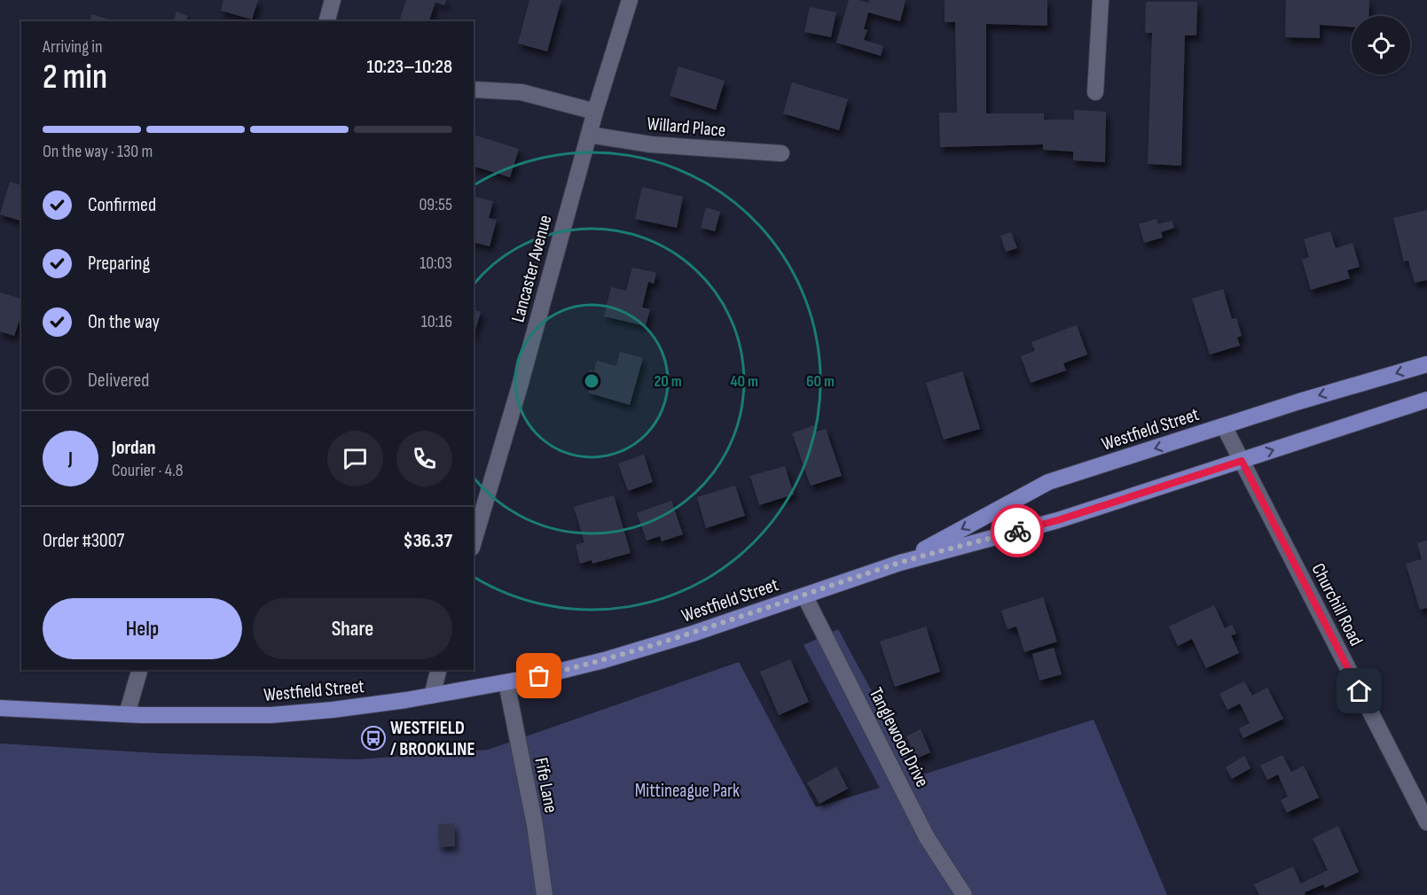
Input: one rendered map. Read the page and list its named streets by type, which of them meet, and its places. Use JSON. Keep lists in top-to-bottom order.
{
  "streets": {
    "main road": ["Westfield Street"],
    "street": [
      "Willard Place",
      "Lancaster Avenue",
      "Churchill Road",
      "Tanglewood Drive",
      "Fife Lane"
    ]
  },
  "crossings": [
    ["Willard Place", "Lancaster Avenue"],
    ["Westfield Street", "Churchill Road"],
    ["Westfield Street", "Tanglewood Drive"],
    ["Westfield Street", "Fife Lane"]
  ],
  "parks": ["Mittineague Park"],
  "places": {
    "bus stop": ["WESTFIELD / BROOKLINE"]
  },
  "page": {
    "heading": ["2 min", "Arriving in", "10:23–10:28"],
    "panel": [
      "Jordan",
      "Courier · 4.8",
      "Order #3007",
      "$36.37"
    ],
    "bar": "On the way · 130 m",
    "list": [
      ["Confirmed", "09:55"],
      ["Preparing", "10:03"],
      ["On the way", "10:16"],
      "Delivered"
    ],
    "round": "J",
    "buttons": ["Help", "Share"]
  },
  "rings": ["20 m", "40 m", "60 m"]
}
